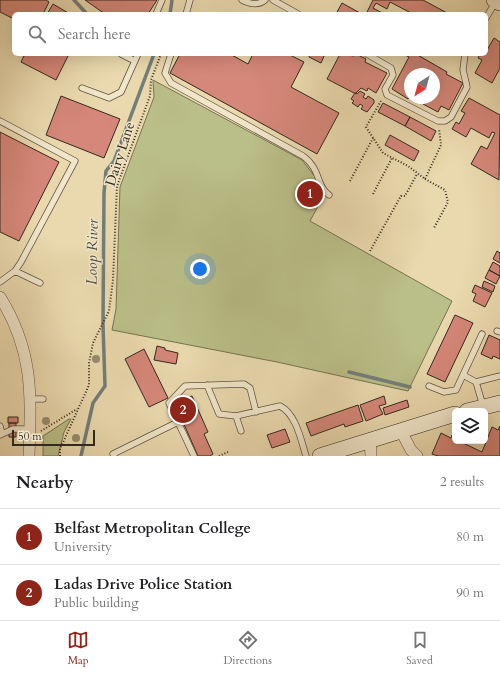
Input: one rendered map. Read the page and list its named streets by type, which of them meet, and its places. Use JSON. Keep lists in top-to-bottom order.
{
  "streets": {
    "path": ["Dairy Lane"]
  },
  "water": ["Loop River"],
  "scale_bar": "50 m",
  "north": "bottom left",
  "page": {
    "search": "Search here",
    "pins": ["1", "2"],
    "scale": "50 m",
    "heading": ["Nearby", "2 results"],
    "list": [
      {
        "mark": "1",
        "name": "Belfast Metropolitan College",
        "note": "University",
        "value": "80 m"
      },
      {
        "mark": "2",
        "name": "Ladas Drive Police Station",
        "note": "Public building",
        "value": "90 m"
      }
    ],
    "nav": ["Map", "Directions", "Saved"]
  }
}
